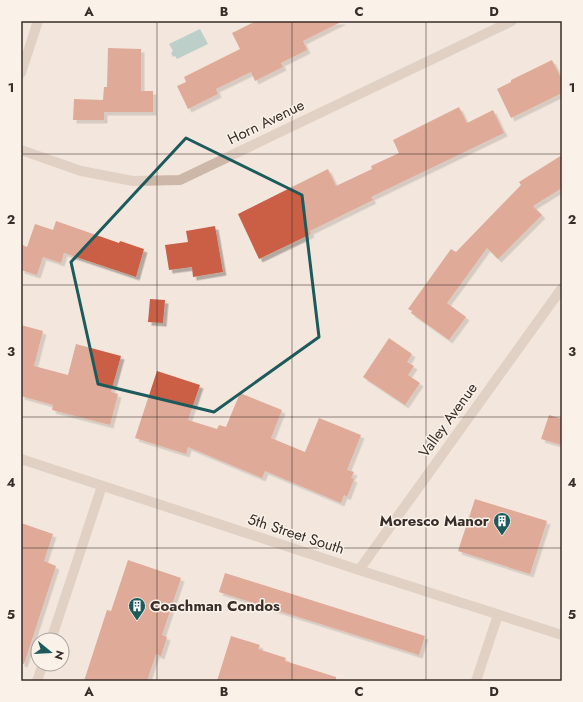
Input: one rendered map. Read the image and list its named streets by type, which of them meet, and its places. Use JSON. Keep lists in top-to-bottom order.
{
  "streets": {
    "street": ["Horn Avenue", "Valley Avenue", "5th Street South"]
  },
  "crossings": [
    ["Valley Avenue", "5th Street South"]
  ],
  "places": {
    "building": ["Moresco Manor", "Coachman Condos"]
  },
  "north": "right",
  "grid": {
    "columns": [
      "A",
      "B",
      "C",
      "D"
    ],
    "rows": [
      "1",
      "2",
      "3",
      "4",
      "5"
    ]
  }
}
